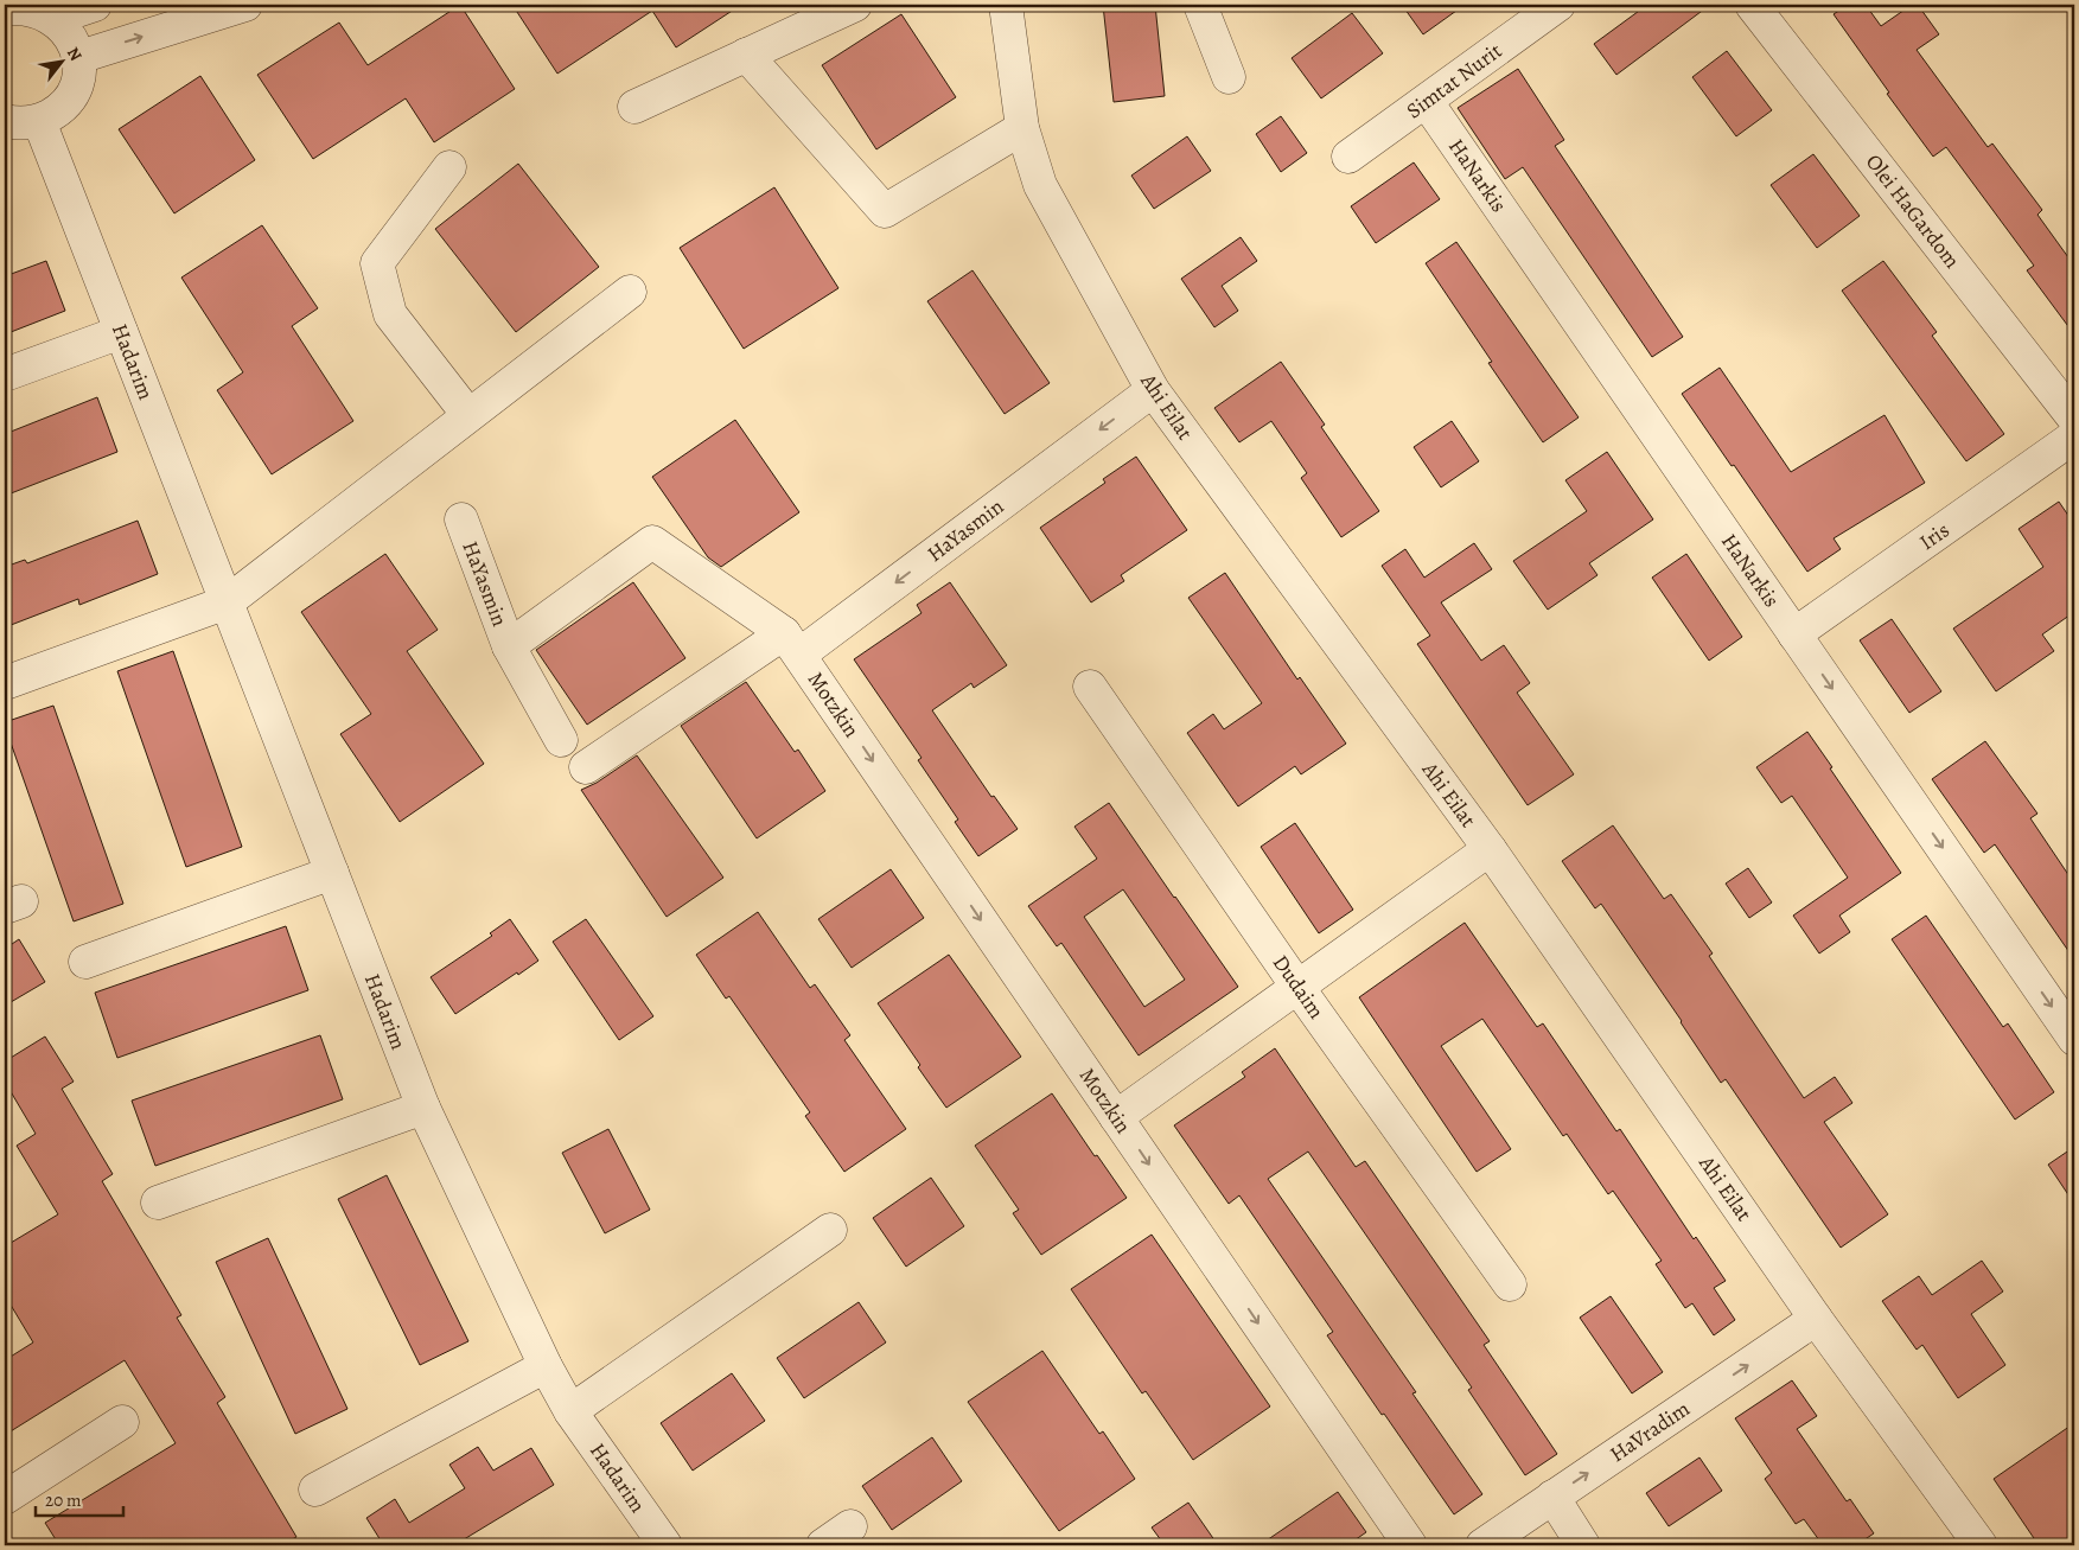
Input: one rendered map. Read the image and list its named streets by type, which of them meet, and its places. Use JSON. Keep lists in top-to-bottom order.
{
  "streets": {
    "street": [
      "Simtat Nurit",
      "HaNarkis",
      "Olei HaGardom",
      "Hadarim",
      "Ahi Eilat",
      "HaYasmin",
      "Iris",
      "Motzkin",
      "Dudaim",
      "HaVradim"
    ]
  },
  "crossings": [
    ["Simtat Nurit", "HaNarkis"],
    ["HaNarkis", "Iris"],
    ["Ahi Eilat", "HaYasmin"],
    ["Ahi Eilat", "HaVradim"],
    ["HaYasmin", "Motzkin"]
  ],
  "one_way": ["HaNarkis", "Motzkin", "HaVradim"],
  "scale_bar": "20 m",
  "north": "top right"
}
